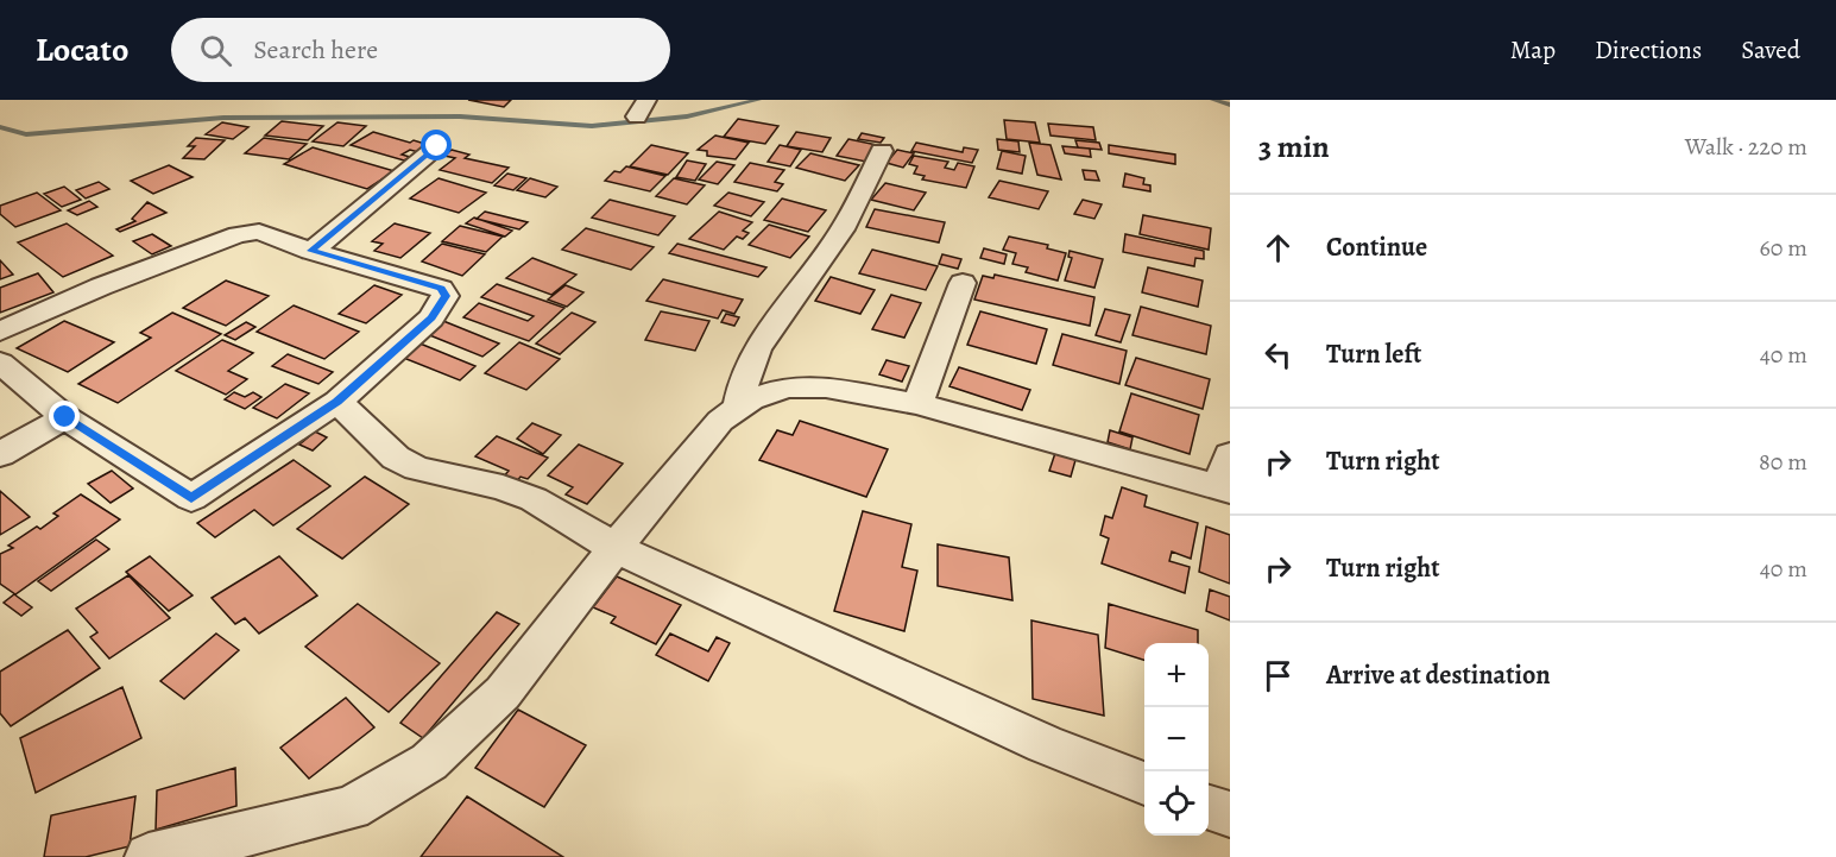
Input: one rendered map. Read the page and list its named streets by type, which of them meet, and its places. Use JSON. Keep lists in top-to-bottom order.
{
  "page": {
    "header": "Locato",
    "search": "Search here",
    "nav": ["Map", "Directions", "Saved"],
    "heading": ["3 min", "Walk · 220 m"],
    "list": [
      ["Continue", "60 m"],
      ["Turn left", "40 m"],
      ["Turn right", "80 m"],
      ["Turn right", "40 m"],
      "Arrive at destination"
    ],
    "map_buttons": ["+", "−"]
  }
}
